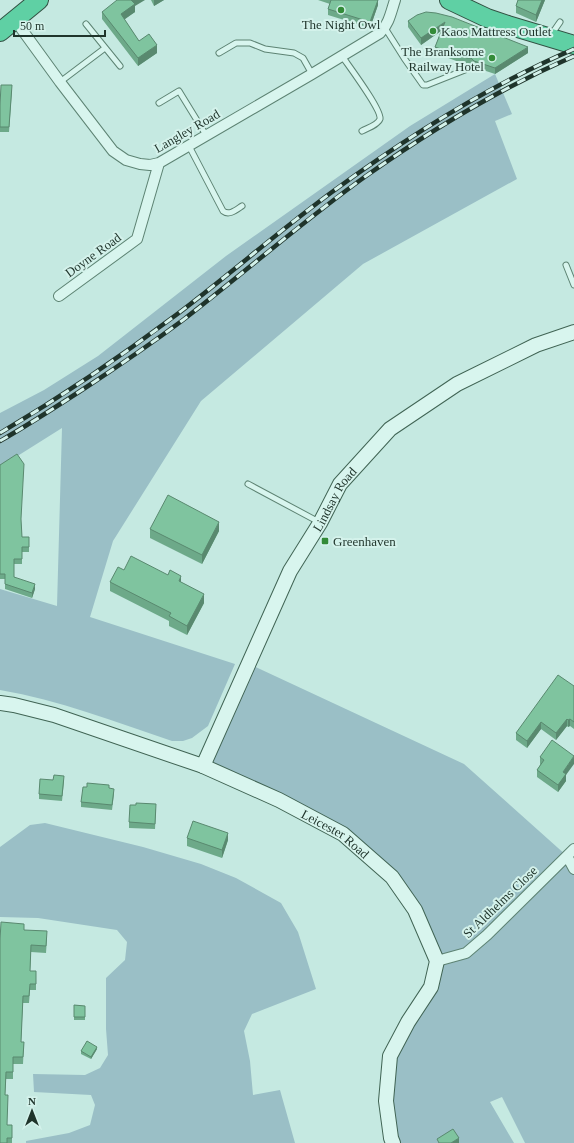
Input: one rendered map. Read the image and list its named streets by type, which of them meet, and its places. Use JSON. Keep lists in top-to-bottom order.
{
  "streets": {
    "street": [
      "Langley Road",
      "Doyne Road",
      "Lindsay Road",
      "Leicester Road",
      "St Aldhelms Close"
    ]
  },
  "crossings": [
    ["Langley Road", "Doyne Road"],
    ["Lindsay Road", "Leicester Road"],
    ["Leicester Road", "St Aldhelms Close"]
  ],
  "places": {
    "other": ["The Night Owl", "Kaos Mattress Outlet", "The Branksome Railway Hotel"],
    "transit": ["Greenhaven"]
  },
  "scale_bar": "50 m",
  "north": "top"
}
